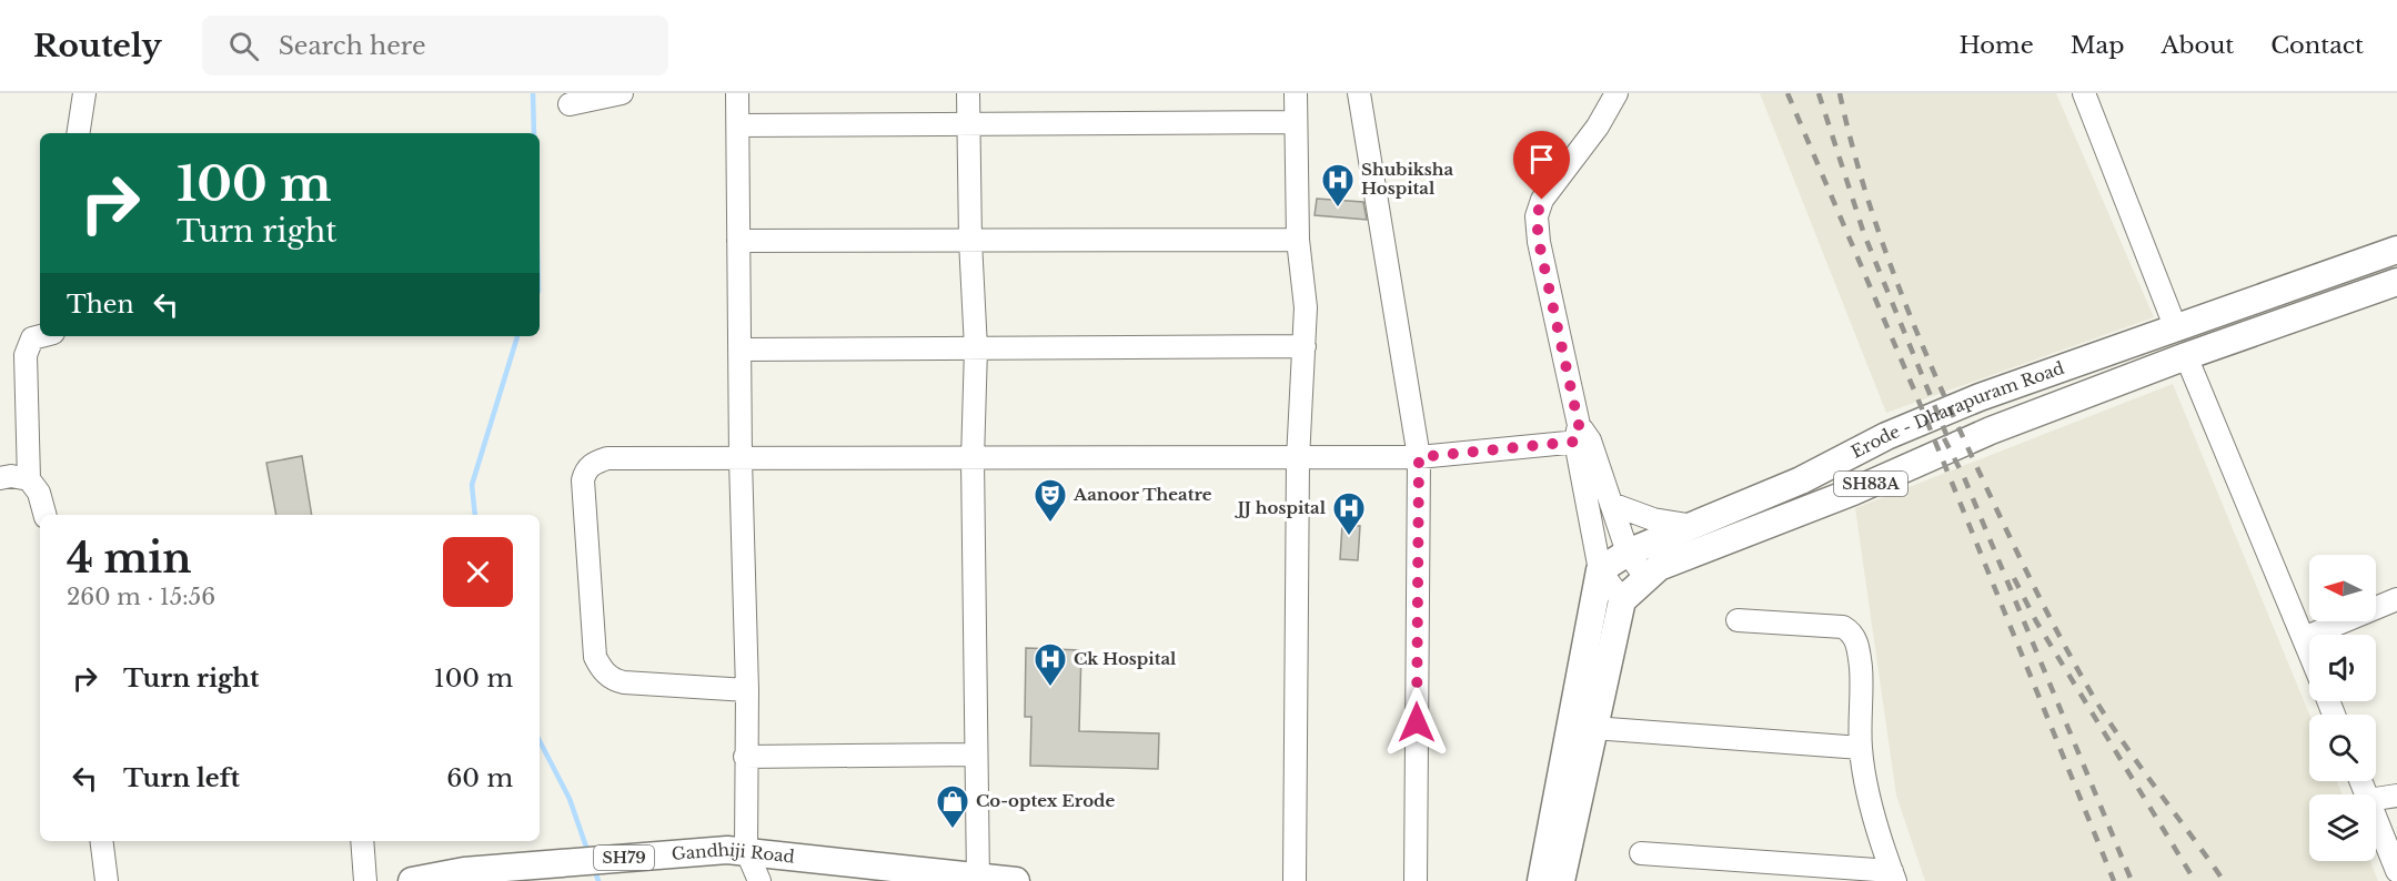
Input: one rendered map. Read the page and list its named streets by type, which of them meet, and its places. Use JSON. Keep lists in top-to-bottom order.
{
  "streets": {
    "main road": [
      "Erode - Dharapuram Road",
      "SH83A",
      "Gandhiji Road",
      "SH79"
    ]
  },
  "places": {
    "hospital": ["Shubiksha Hospital", "JJ hospital", "Ck Hospital"],
    "theatre": ["Aanoor Theatre"],
    "shop": ["Co-optex Erode"]
  },
  "north": "left",
  "page": {
    "header": "Routely",
    "search": "Search here",
    "nav": [
      "Home",
      "Map",
      "About",
      "Contact"
    ],
    "turn": ["100 m", "Turn right"],
    "then": "Then",
    "heading": ["4 min", "260 m · 15:56"],
    "list": [
      {
        "name": "Turn right",
        "value": "100 m"
      },
      {
        "name": "Turn left",
        "value": "60 m"
      }
    ]
  }
}
